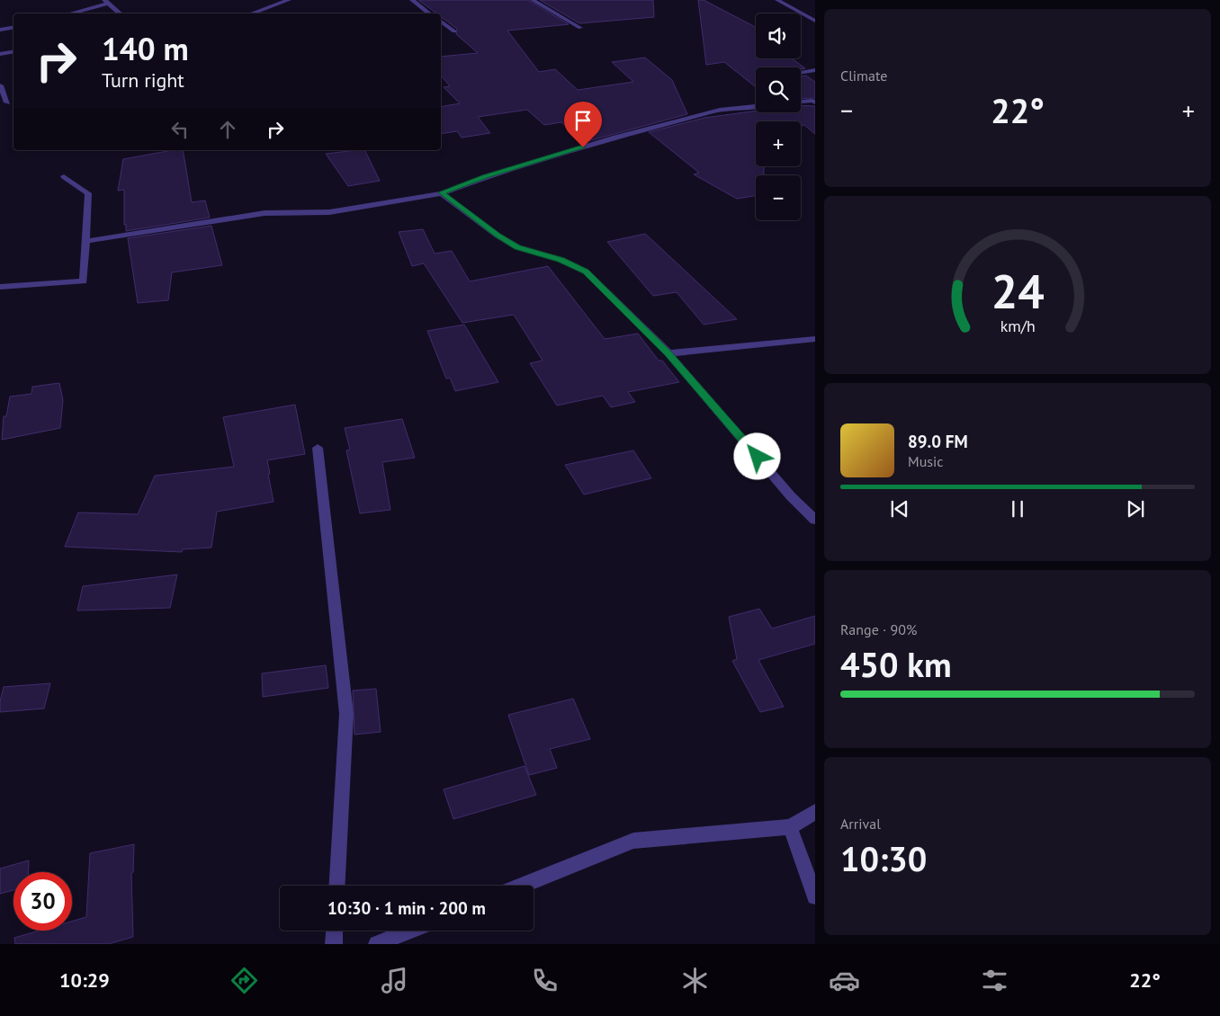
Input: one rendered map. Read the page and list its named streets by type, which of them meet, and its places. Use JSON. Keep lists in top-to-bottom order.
{
  "page": {
    "tile": [
      "Climate",
      ["Range · 90%", "450 km"],
      ["Arrival", "10:30"]
    ],
    "map_buttons": ["+", "−"],
    "turn": ["140 m", "Turn right"],
    "heat": ["−", "22°", "+"],
    "song": ["89.0 FM", "Music"],
    "limit": "30",
    "trip": "10:30 · 1 min · 200 m",
    "tabs": ["10:29", "22°"],
    "gauge": ["24", "km/h"]
  }
}
